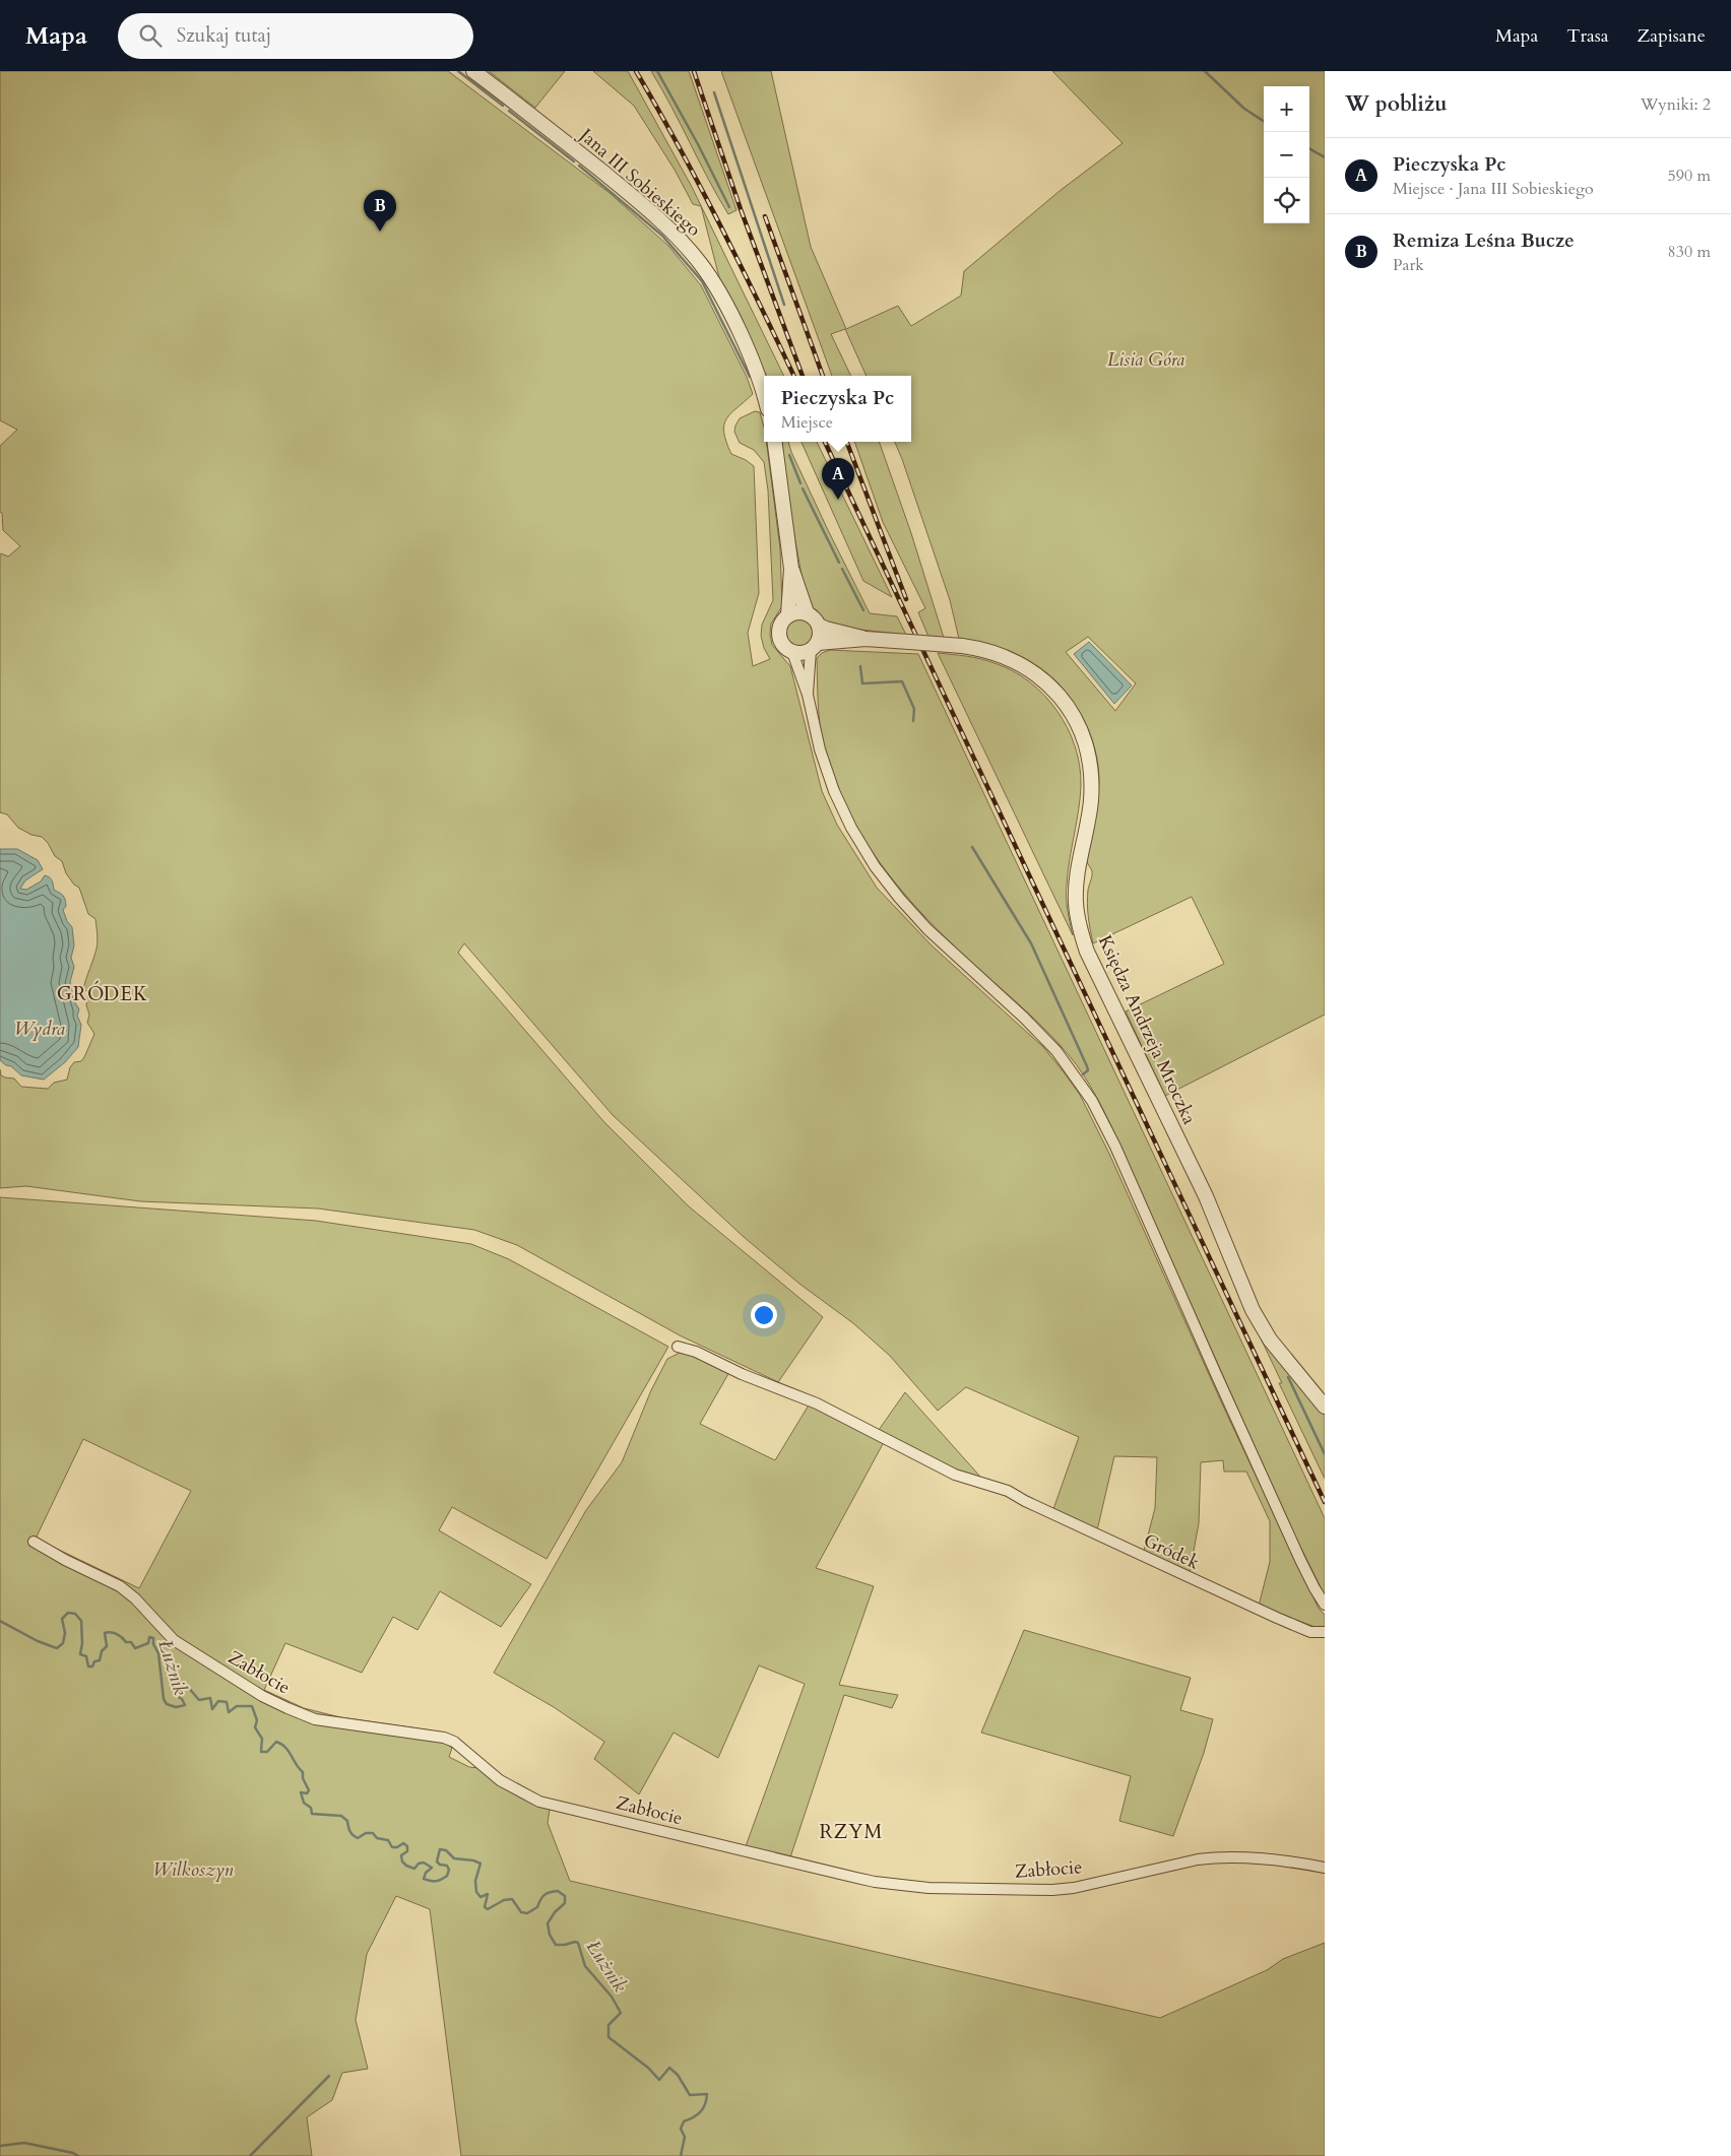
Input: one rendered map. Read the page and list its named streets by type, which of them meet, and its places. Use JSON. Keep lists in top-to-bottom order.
{
  "streets": {
    "street": [
      "Jana III Sobieskiego",
      "Księdza Andrzeja Mroczka",
      "Gródek",
      "Zabłocie"
    ]
  },
  "districts": ["GRÓDEK", "RZYM"],
  "water": ["Wydra", "Łużnik"],
  "parks": ["Lisia Góra", "Wilkoszyn"],
  "page": {
    "header": "Mapa",
    "search": "Szukaj tutaj",
    "nav": ["Mapa", "Trasa", "Zapisane"],
    "heading": ["W pobliżu", "Wyniki: 2"],
    "map_buttons": ["+", "−"],
    "list": [
      {
        "mark": "A",
        "name": "Pieczyska Pc",
        "note": "Miejsce · Jana III Sobieskiego",
        "value": "590 m"
      },
      {
        "mark": "B",
        "name": "Remiza Leśna Bucze",
        "note": "Park",
        "value": "830 m"
      }
    ],
    "pins": ["B", "A"],
    "popup": ["Pieczyska Pc", "Miejsce"]
  }
}
